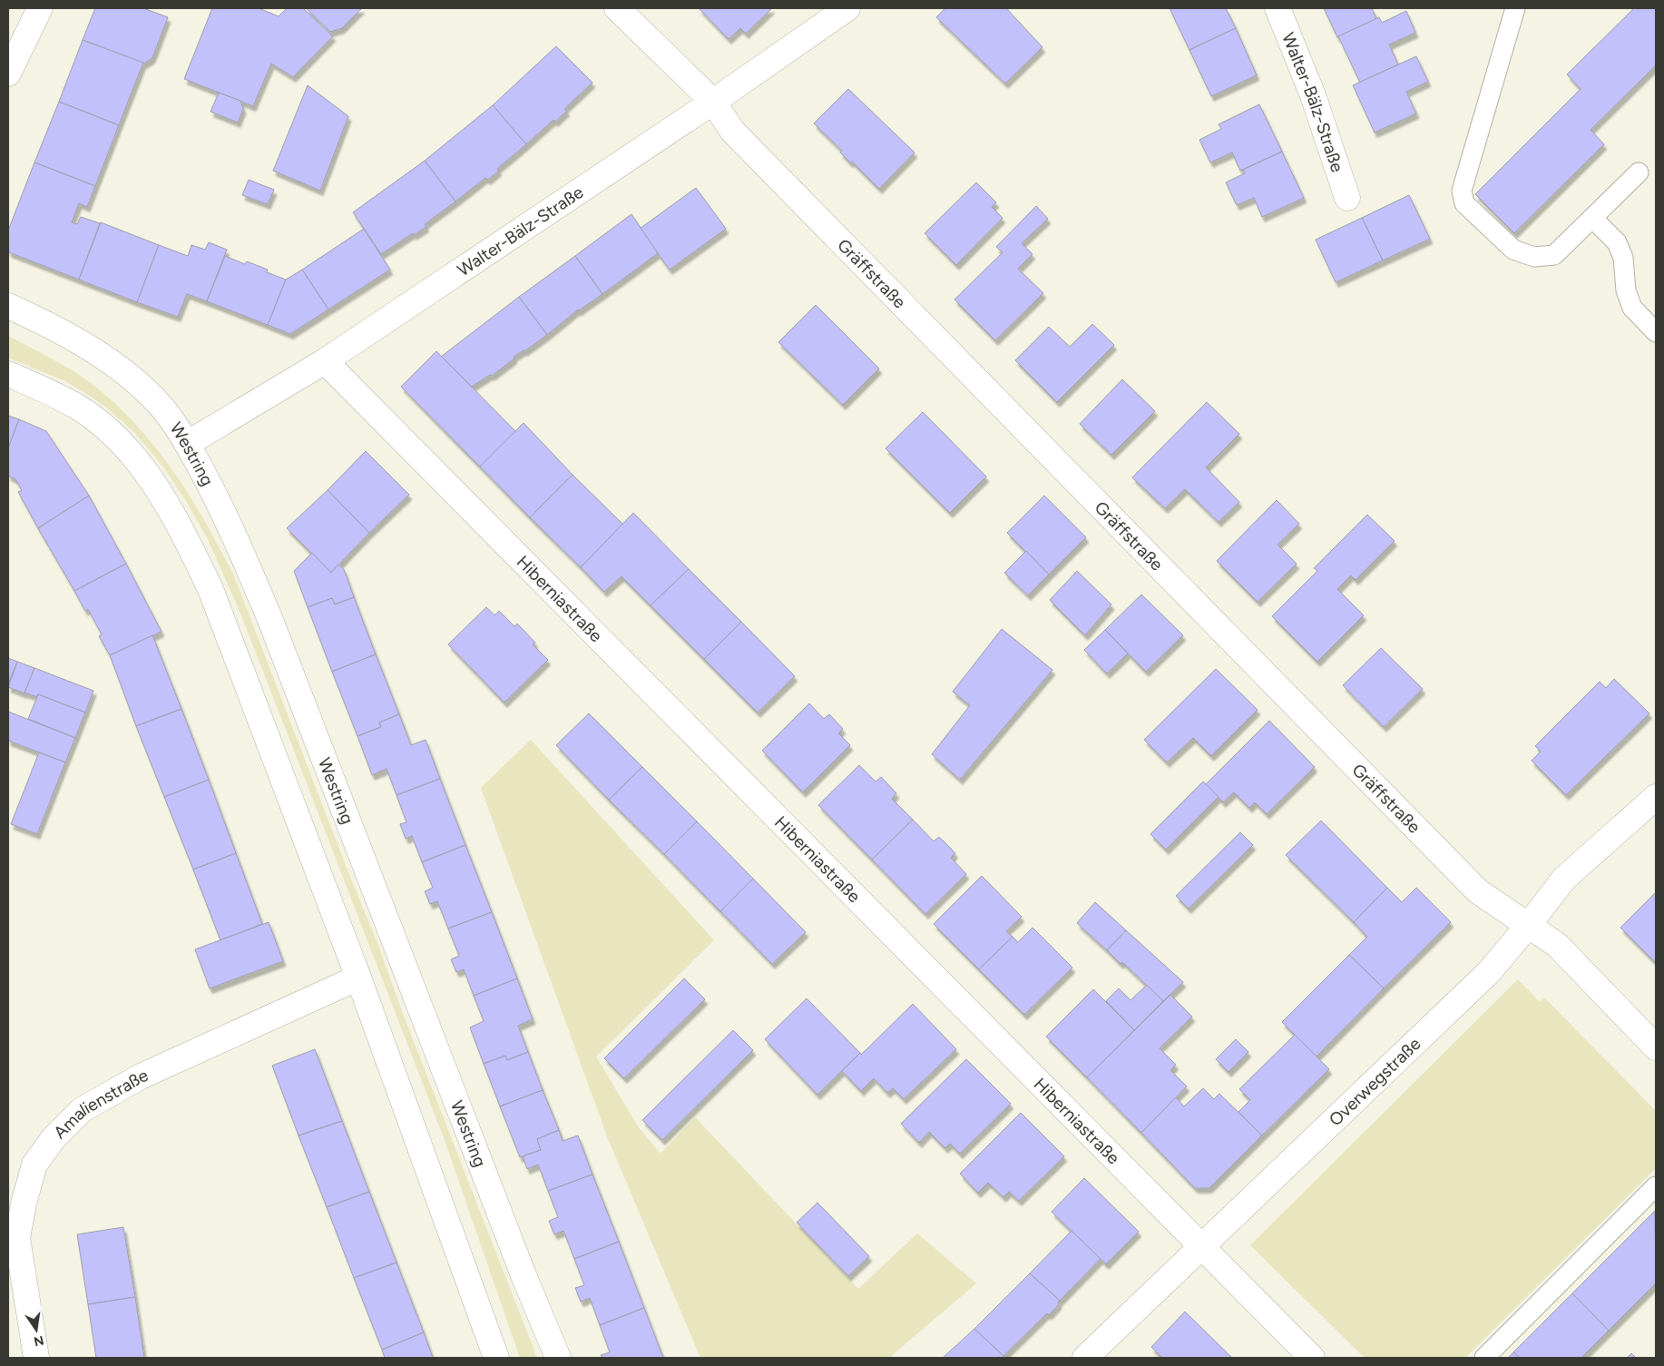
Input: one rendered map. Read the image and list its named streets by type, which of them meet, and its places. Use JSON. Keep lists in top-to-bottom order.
{
  "streets": {
    "street": [
      "Walter-Bälz-Straße",
      "Gräffstraße",
      "Westring",
      "Hiberniastraße",
      "Overwegstraße",
      "Amalienstraße"
    ]
  },
  "crossings": [
    ["Walter-Bälz-Straße", "Gräffstraße"],
    ["Walter-Bälz-Straße", "Westring"],
    ["Walter-Bälz-Straße", "Hiberniastraße"],
    ["Gräffstraße", "Overwegstraße"],
    ["Hiberniastraße", "Overwegstraße"]
  ],
  "north": "bottom"
}
